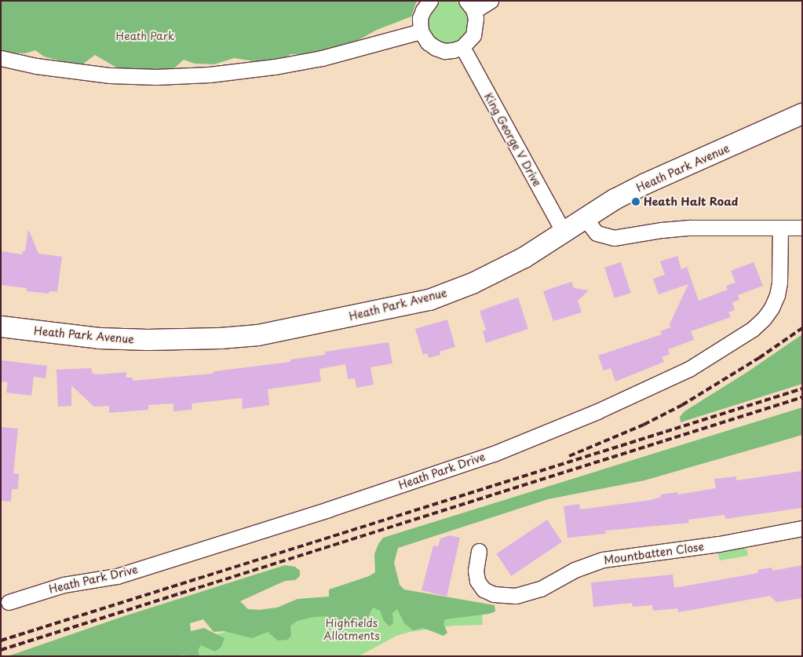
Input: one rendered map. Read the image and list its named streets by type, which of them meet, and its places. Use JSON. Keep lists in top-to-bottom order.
{
  "streets": {
    "street": [
      "King George V Drive",
      "Heath Park Avenue",
      "Heath Park Drive",
      "Mountbatten Close"
    ]
  },
  "crossings": [
    ["King George V Drive", "Heath Park Avenue"]
  ],
  "parks": ["Heath Park", "Highfields Allotments"],
  "places": ["Heath Halt Road"]
}
